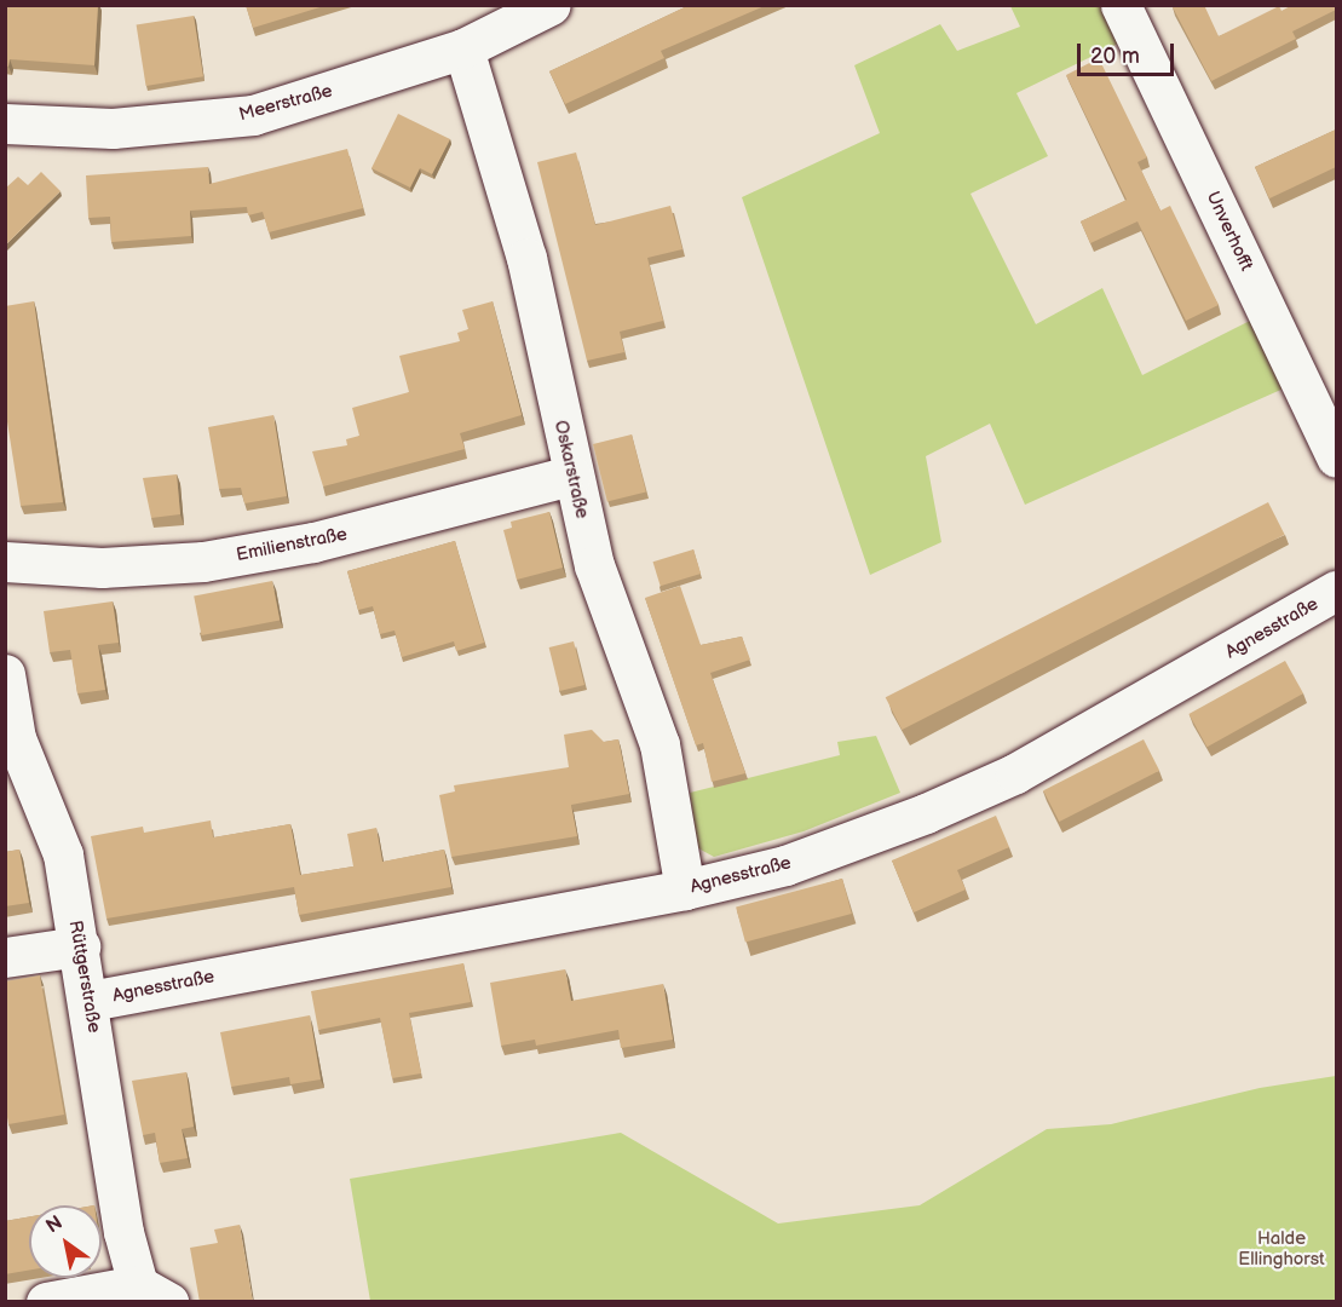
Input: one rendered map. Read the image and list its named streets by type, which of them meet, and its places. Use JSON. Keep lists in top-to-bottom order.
{
  "streets": {
    "street": [
      "Meerstraße",
      "Unverhofft",
      "Oskarstraße",
      "Emilienstraße",
      "Agnesstraße",
      "Rüttgerstraße"
    ]
  },
  "crossings": [
    ["Meerstraße", "Oskarstraße"],
    ["Oskarstraße", "Emilienstraße"],
    ["Oskarstraße", "Agnesstraße"],
    ["Agnesstraße", "Rüttgerstraße"]
  ],
  "parks": ["Halde Ellinghorst"],
  "scale_bar": "20 m",
  "north": "top left"
}
